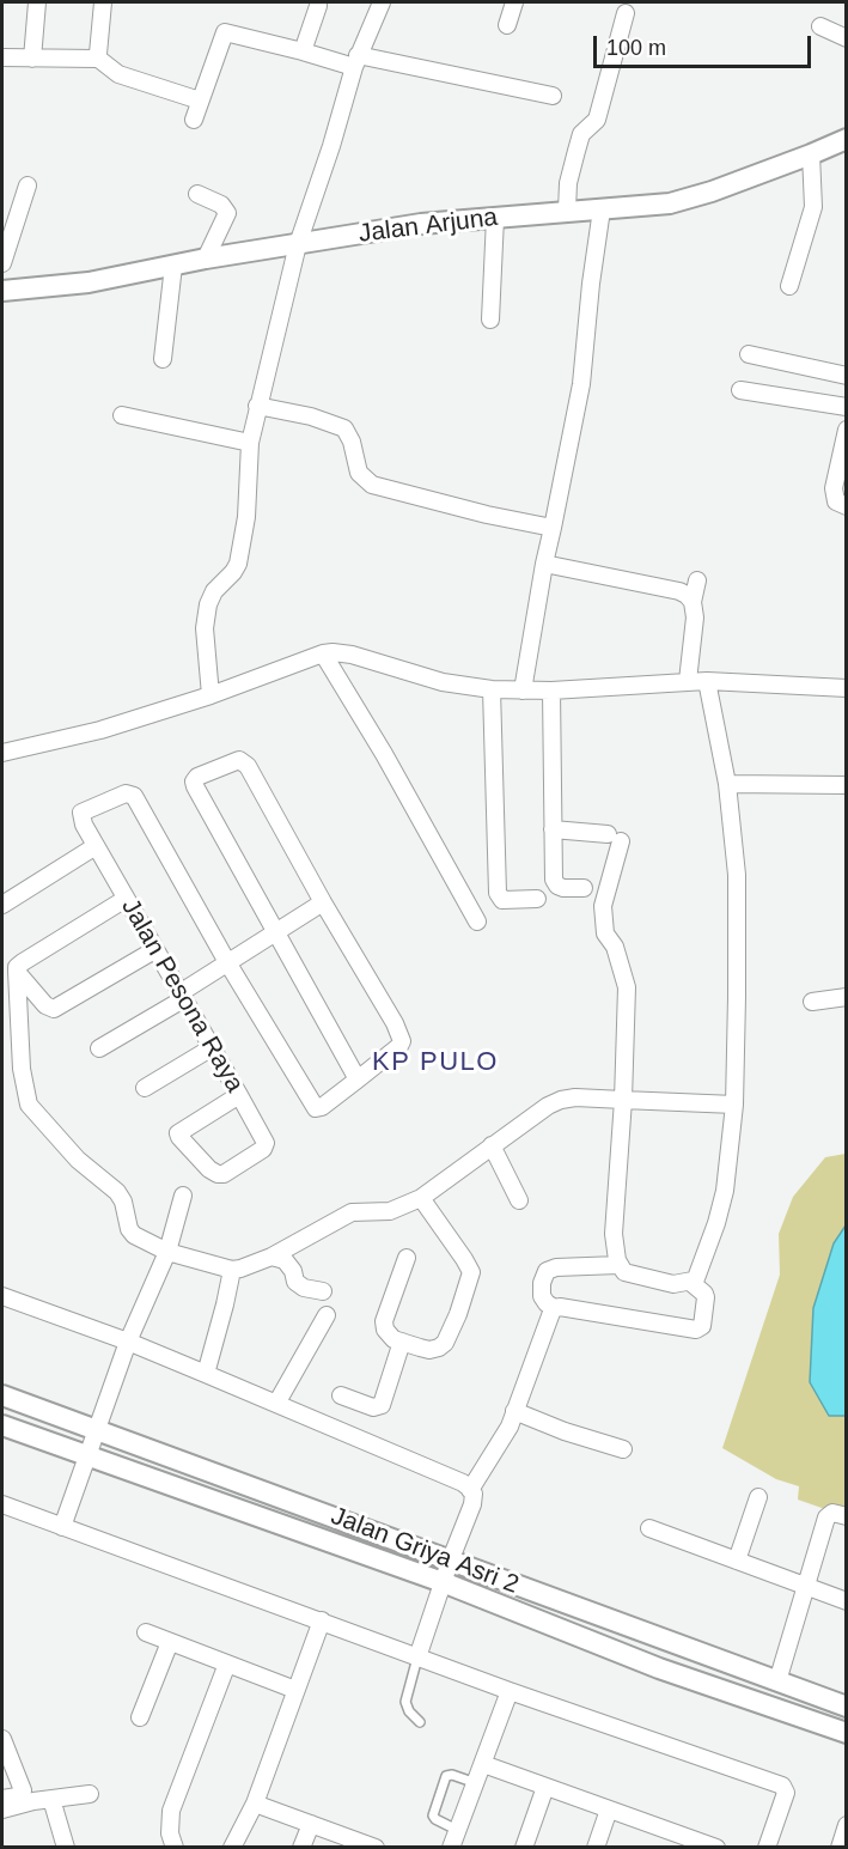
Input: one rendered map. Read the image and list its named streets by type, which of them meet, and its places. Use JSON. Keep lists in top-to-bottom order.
{
  "streets": {
    "street": ["Jalan Arjuna", "Jalan Pesona Raya", "Jalan Griya Asri 2"]
  },
  "districts": ["KP PULO"],
  "scale_bar": "100 m"
}
